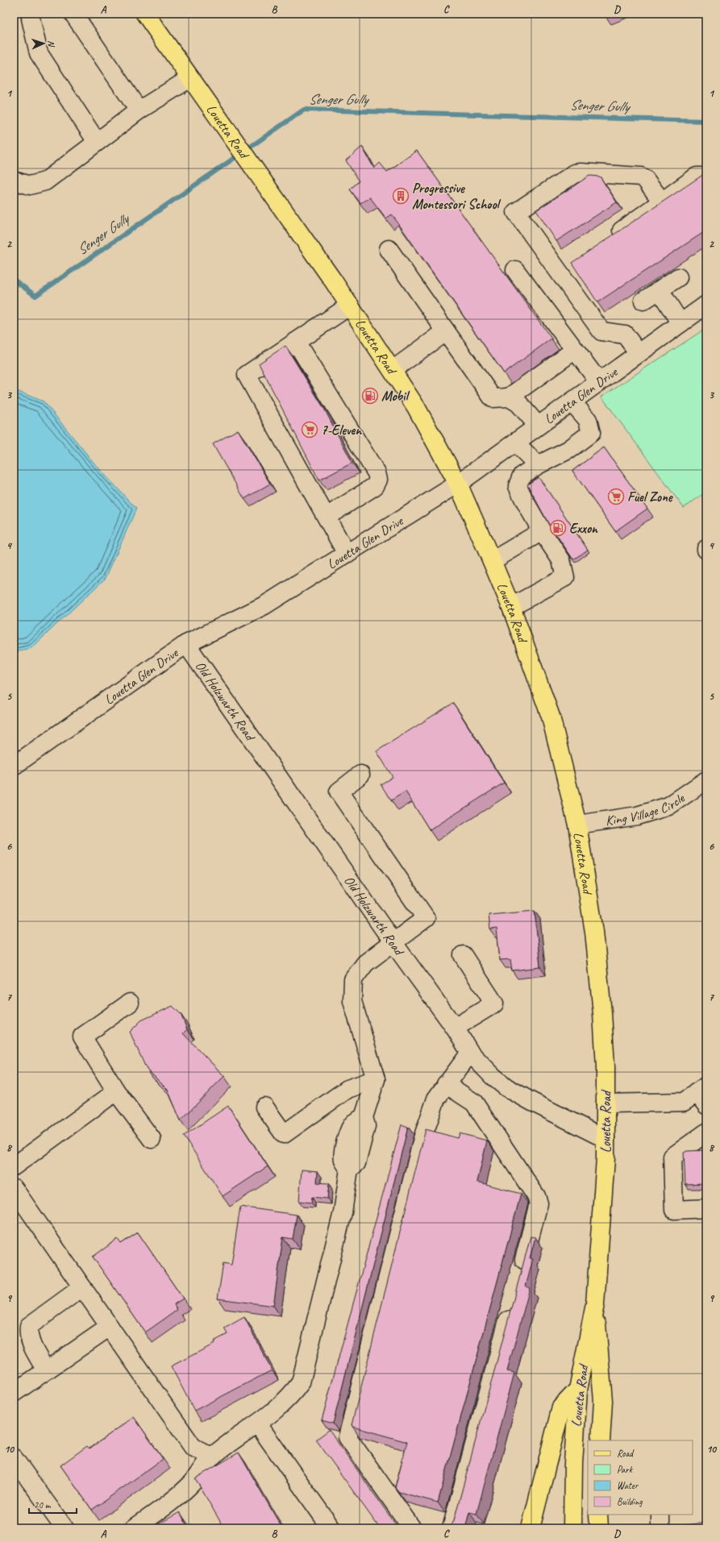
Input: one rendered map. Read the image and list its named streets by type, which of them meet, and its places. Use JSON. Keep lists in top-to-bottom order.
{
  "streets": {
    "main road": ["Louetta Road"],
    "street": ["Louetta Glen Drive", "Old Holzwarth Road", "King Village Circle"]
  },
  "crossings": [
    ["Louetta Road", "Louetta Glen Drive"],
    ["Louetta Road", "Old Holzwarth Road"],
    ["Louetta Road", "King Village Circle"],
    ["Louetta Glen Drive", "Old Holzwarth Road"]
  ],
  "water": ["Senger Gully"],
  "places": {
    "building": ["Progressive Montessori School"],
    "fuel station": ["Mobil", "Exxon"],
    "supermarket": ["7-Eleven", "Fuel Zone"]
  },
  "legend": [
    "Road",
    "Park",
    "Water",
    "Building"
  ],
  "scale_bar": "20 m",
  "north": "right",
  "grid": {
    "columns": [
      "A",
      "B",
      "C",
      "D"
    ],
    "rows": [
      "1",
      "2",
      "3",
      "4",
      "5",
      "6",
      "7",
      "8",
      "9",
      "10"
    ]
  }
}
